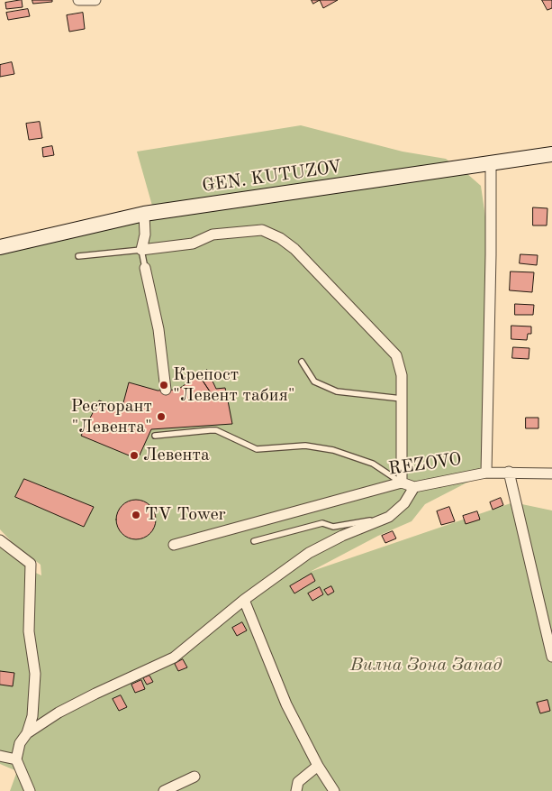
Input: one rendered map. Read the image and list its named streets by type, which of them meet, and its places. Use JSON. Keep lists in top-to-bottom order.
{
  "streets": {
    "street": ["GEN. KUTUZOV", "REZOVO"]
  },
  "crossings": [
    ["GEN. KUTUZOV", "REZOVO"]
  ],
  "parks": ["Вилна Зона Запад"],
  "places": [
    "Крепост \"Левент табия\"",
    "Ресторант \"Левента\"",
    "Левента",
    "TV Tower"
  ]
}
